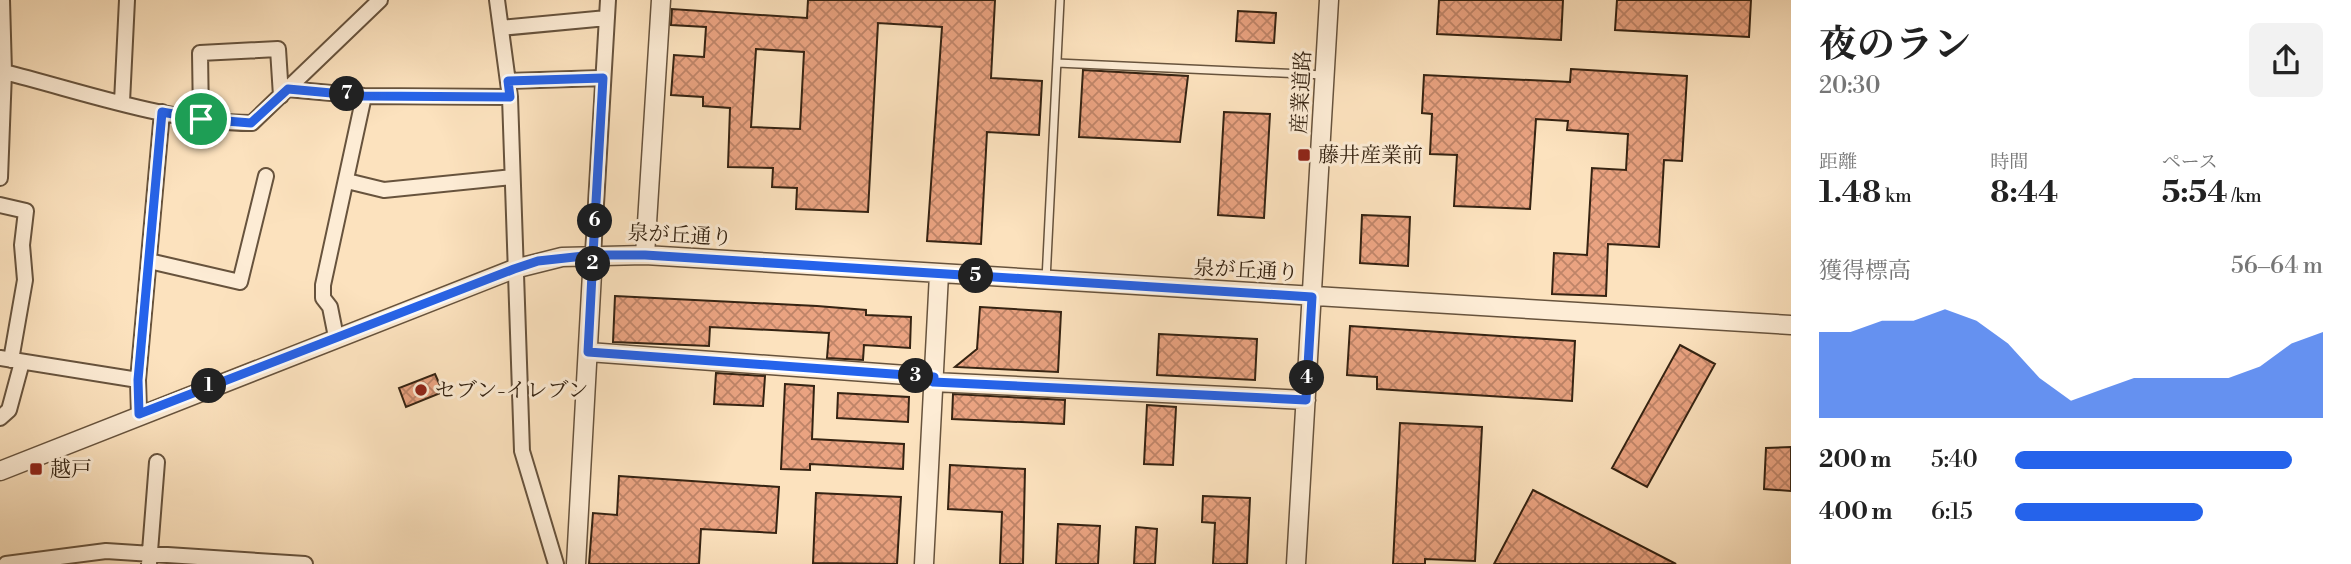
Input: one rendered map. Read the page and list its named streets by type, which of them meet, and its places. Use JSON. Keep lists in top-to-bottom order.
{
  "streets": {
    "street": ["産業道路", "泉が丘通り"]
  },
  "crossings": [
    ["産業道路", "泉が丘通り"]
  ],
  "places": {
    "transit": ["藤井産業前", "越戸"],
    "other": ["セブン-イレブン"]
  },
  "page": {
    "heading": ["夜のラン", "20:30"],
    "pins": [
      "7",
      "6",
      "2",
      "5",
      "3",
      "4",
      "1"
    ],
    "stats": [
      ["距離", "1.48 km"],
      ["時間", "8:44"],
      ["ペース", "5:54 /km"]
    ],
    "chart": ["獲得標高", "56–64 m"],
    "list": [
      {
        "name": "200 m",
        "note": "5:40"
      },
      {
        "name": "400 m",
        "note": "6:15"
      }
    ]
  }
}
